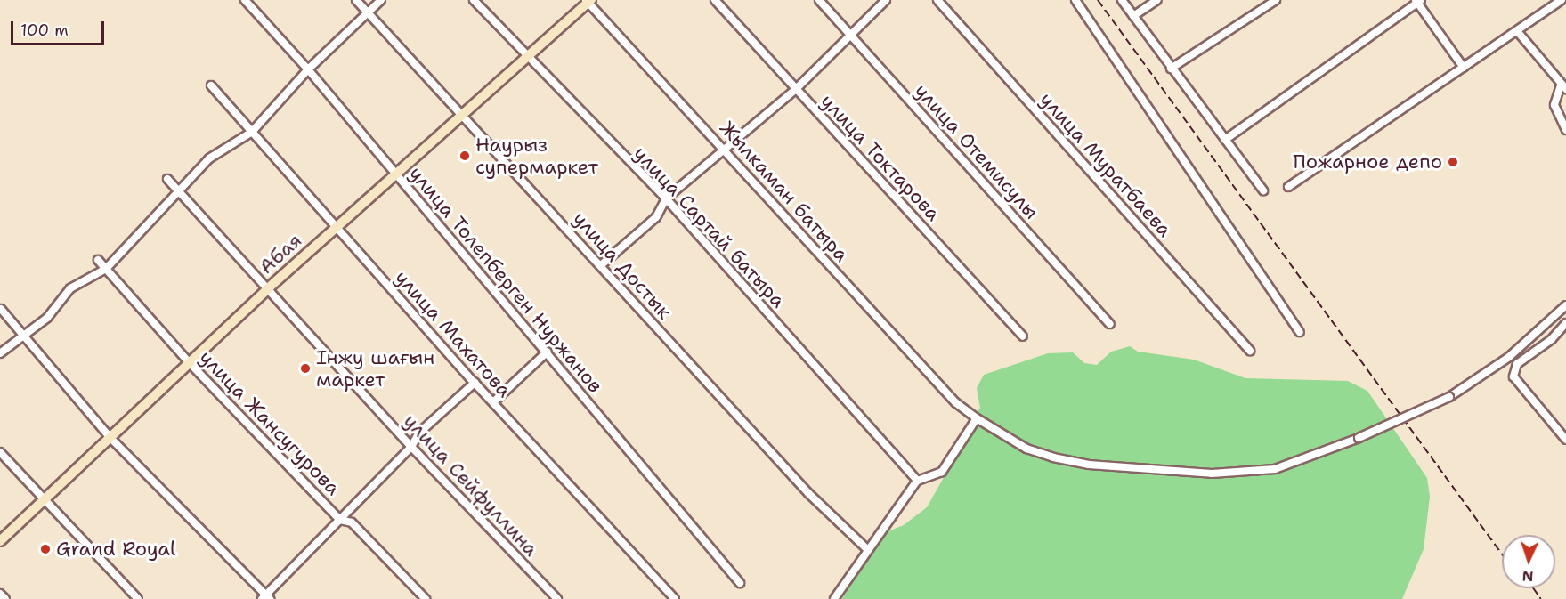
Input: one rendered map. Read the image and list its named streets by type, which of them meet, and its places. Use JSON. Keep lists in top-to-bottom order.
{
  "streets": {
    "street": [
      "улица Отемисулы",
      "улица Токтарова",
      "улица Муратбаева",
      "Жылкаман батыра",
      "улица Сартай батыра",
      "Абая",
      "улица Достык",
      "улица Толепберген Нуржанов",
      "улица Махатова",
      "улица Жансугурова",
      "улица Сейфуллина"
    ]
  },
  "crossings": [
    ["Жылкаман батыра", "Абая"],
    ["улица Сартай батыра", "Абая"],
    ["Абая", "улица Достык"],
    ["Абая", "улица Толепберген Нуржанов"],
    ["Абая", "улица Махатова"],
    ["Абая", "улица Жансугурова"],
    ["Абая", "улица Сейфуллина"]
  ],
  "places": [
    "Наурыз супермаркет",
    "Пожарное депо",
    "Інжу шағын маркет",
    "Grand Royal"
  ],
  "scale_bar": "100 m",
  "north": "bottom"
}
